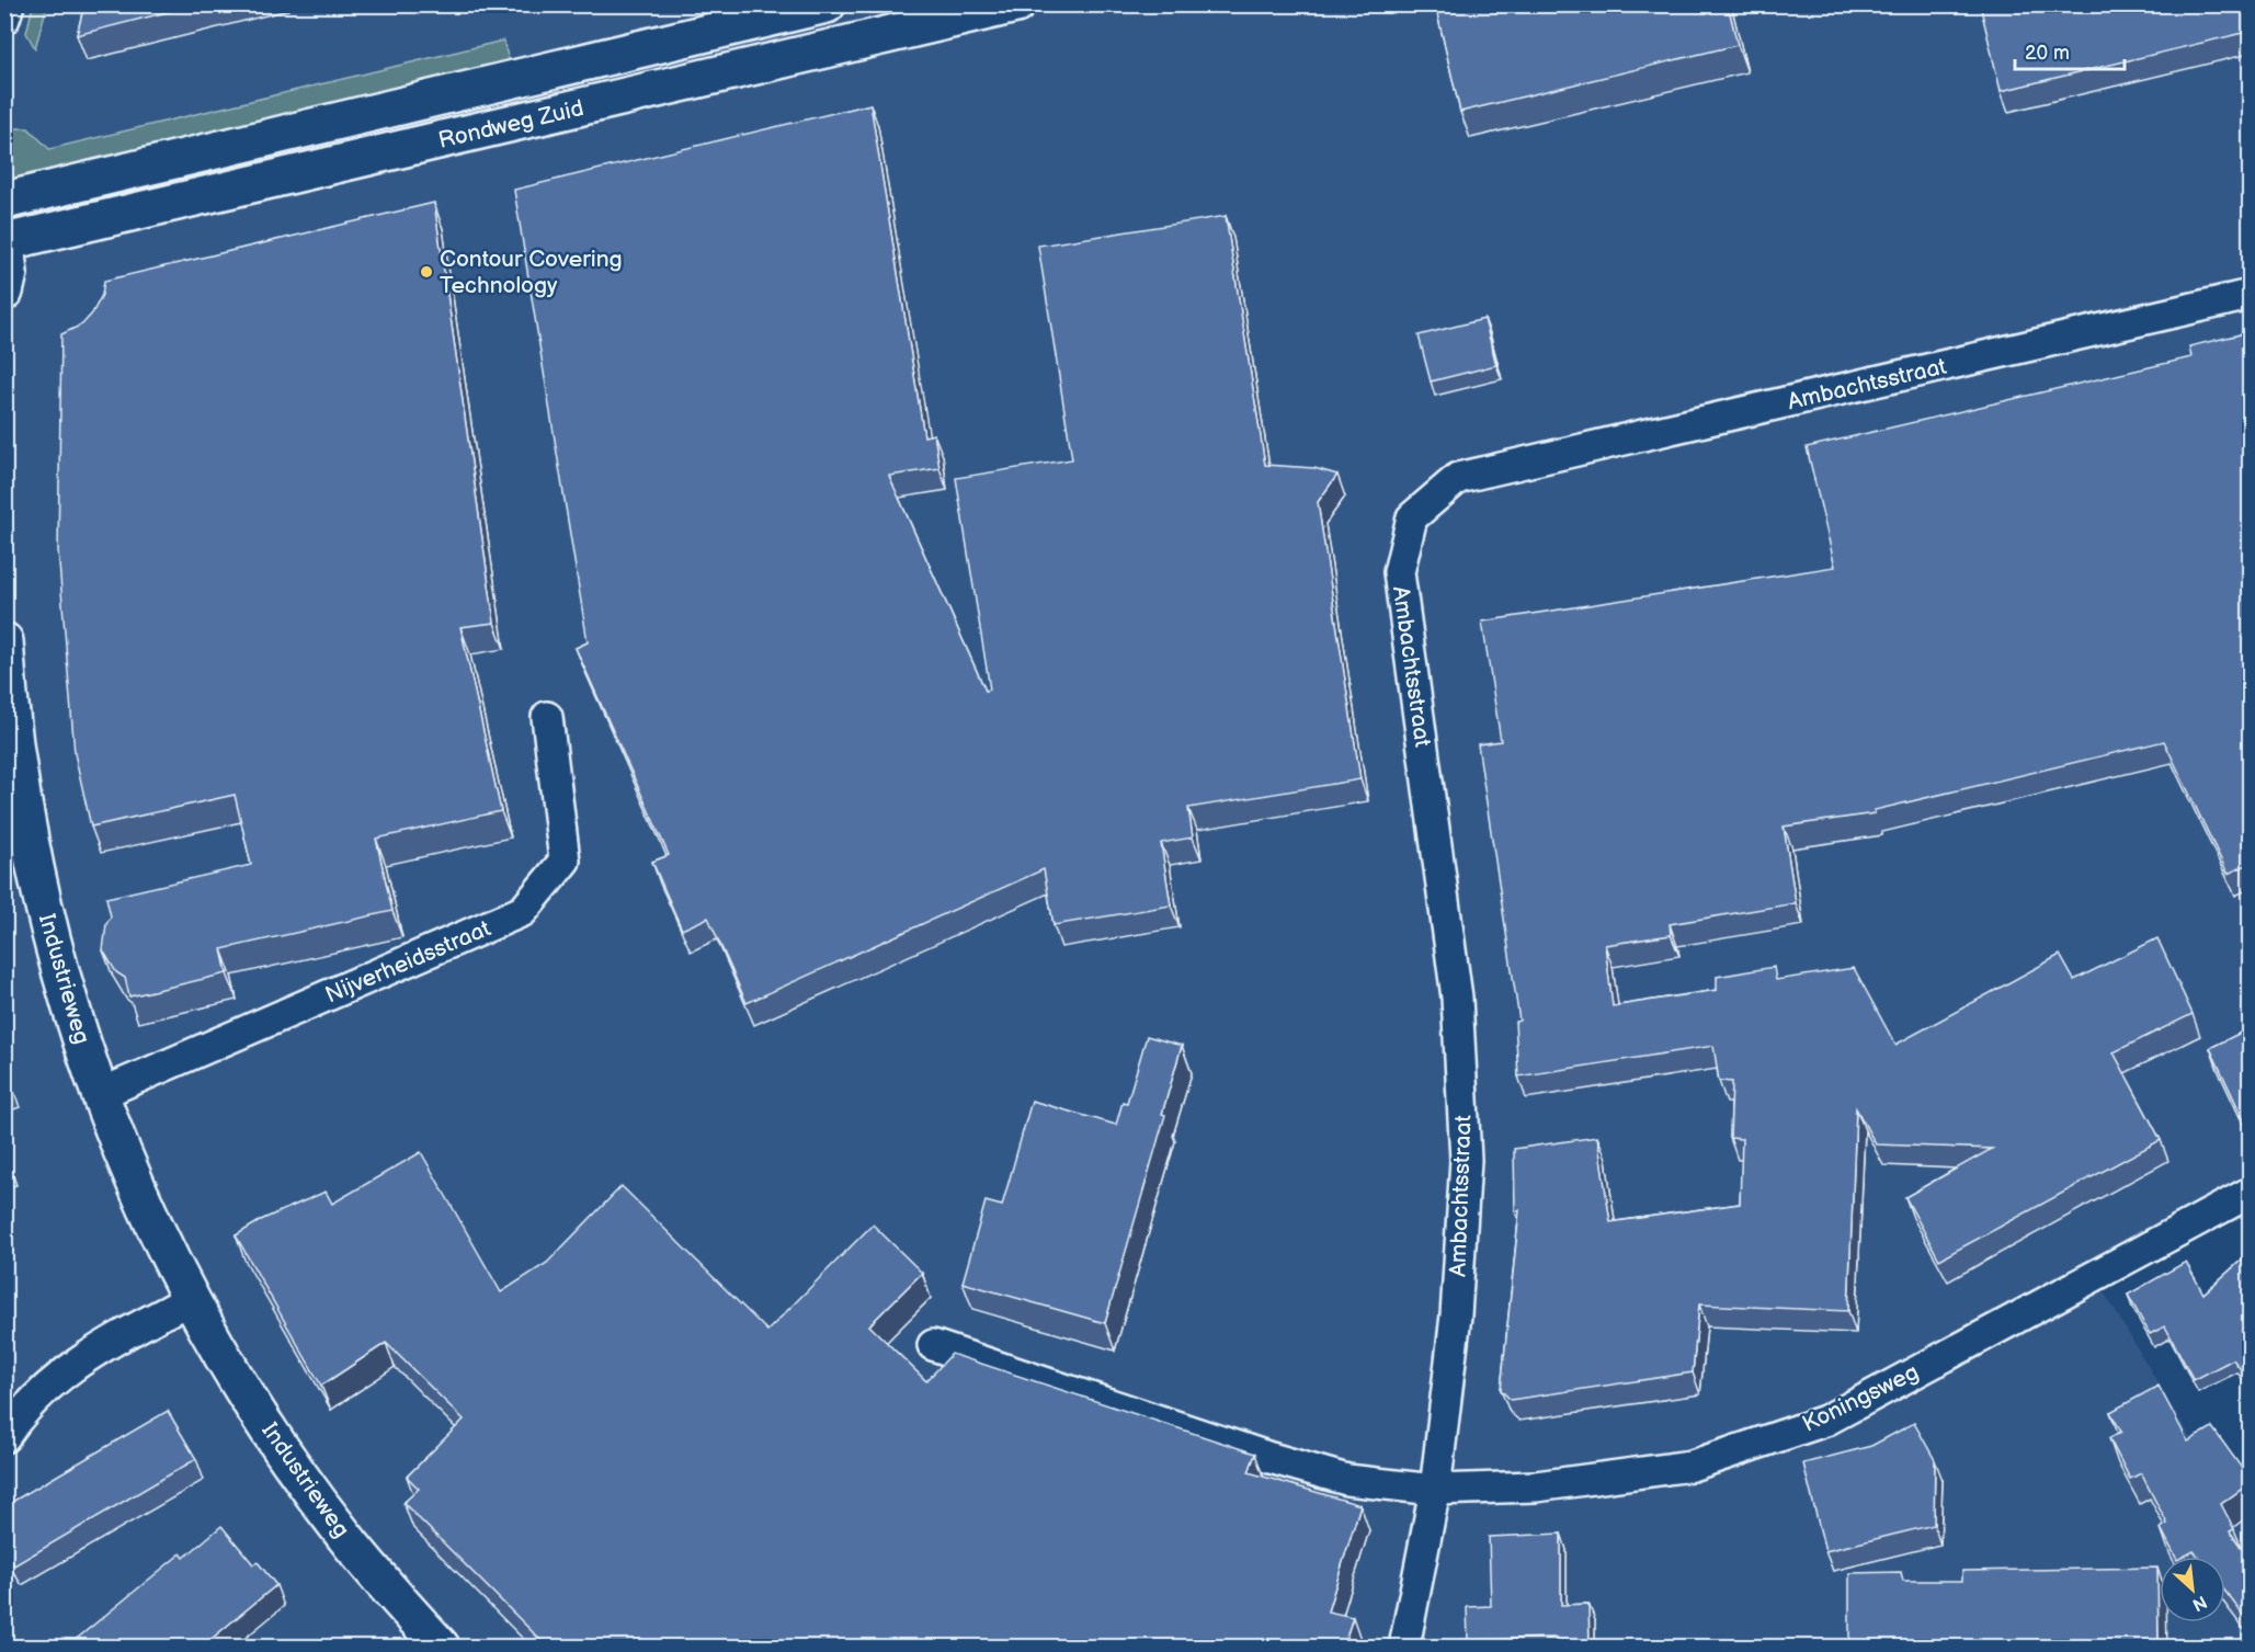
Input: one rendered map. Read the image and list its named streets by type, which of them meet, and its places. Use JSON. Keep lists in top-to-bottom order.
{
  "streets": {
    "main road": ["Rondweg Zuid", "Industrieweg"],
    "street": ["Ambachtsstraat", "Nijverheidsstraat", "Koningsweg"]
  },
  "crossings": [
    ["Ambachtsstraat", "Koningsweg"],
    ["Nijverheidsstraat", "Industrieweg"]
  ],
  "places": ["Contour Covering Technology"],
  "scale_bar": "20 m",
  "north": "bottom right"
}
